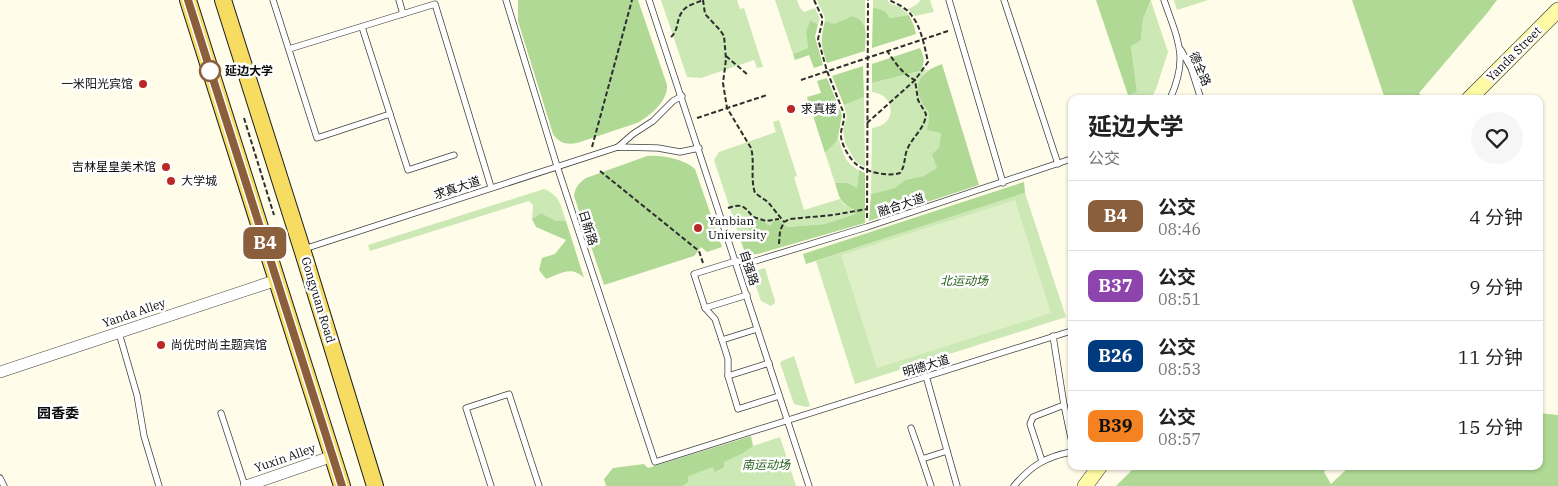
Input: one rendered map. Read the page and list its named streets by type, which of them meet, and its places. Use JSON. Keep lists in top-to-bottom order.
{
  "streets": {
    "main road": ["Yanda Street", "Gongyuan Road"],
    "street": ["Yanda Alley", "Yuxin Alley"],
    "lane": [
      "德全路",
      "求真大道",
      "融合大道",
      "日新路",
      "自强路",
      "明德大道"
    ]
  },
  "crossings": [
    ["求真大道", "日新路"],
    ["求真大道", "Gongyuan Road"],
    ["融合大道", "自强路"],
    ["日新路", "明德大道"],
    ["自强路", "明德大道"]
  ],
  "districts": ["园香委"],
  "parks": ["北运动场", "南运动场"],
  "places": [
    "延边大学",
    "一米阳光宾馆",
    "求真楼",
    "吉林星皇美术馆",
    "大学城",
    "Yanbian University",
    "尚优时尚主题宾馆"
  ],
  "lines": ["bus line B4"],
  "page": {
    "on_map": "B4",
    "heading": ["延边大学", "公交"],
    "list": [
      {
        "mark": "B4",
        "name": "公交",
        "note": "08:46",
        "value": "4 分钟"
      },
      {
        "mark": "B37",
        "name": "公交",
        "note": "08:51",
        "value": "9 分钟"
      },
      {
        "mark": "B26",
        "name": "公交",
        "note": "08:53",
        "value": "11 分钟"
      },
      {
        "mark": "B39",
        "name": "公交",
        "note": "08:57",
        "value": "15 分钟"
      }
    ]
  }
}
